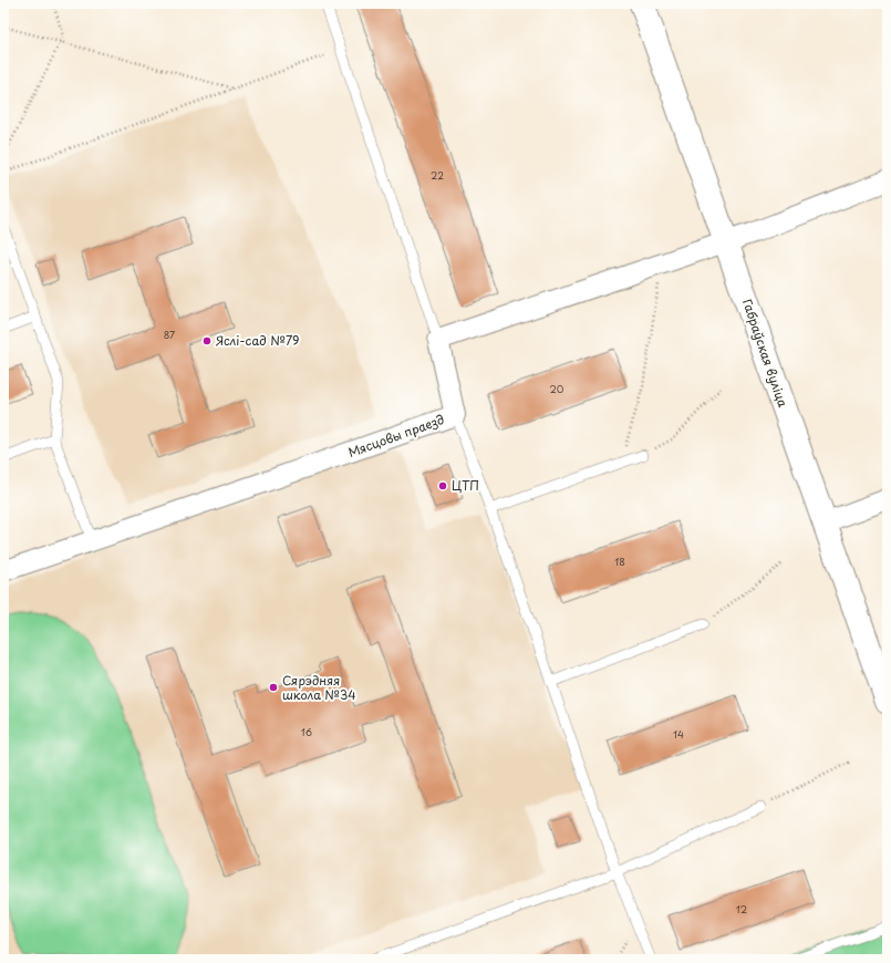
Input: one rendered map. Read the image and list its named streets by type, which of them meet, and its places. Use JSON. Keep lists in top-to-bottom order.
{
  "streets": {
    "main road": ["Габраўская вуліца"],
    "street": ["Мясцовы праезд"]
  },
  "places": ["Яслі-сад №79", "ЦТП", "Сярэдняя школа №34"],
  "house_numbers": [
    "22",
    "87",
    "20",
    "18",
    "16",
    "14",
    "12"
  ]
}
